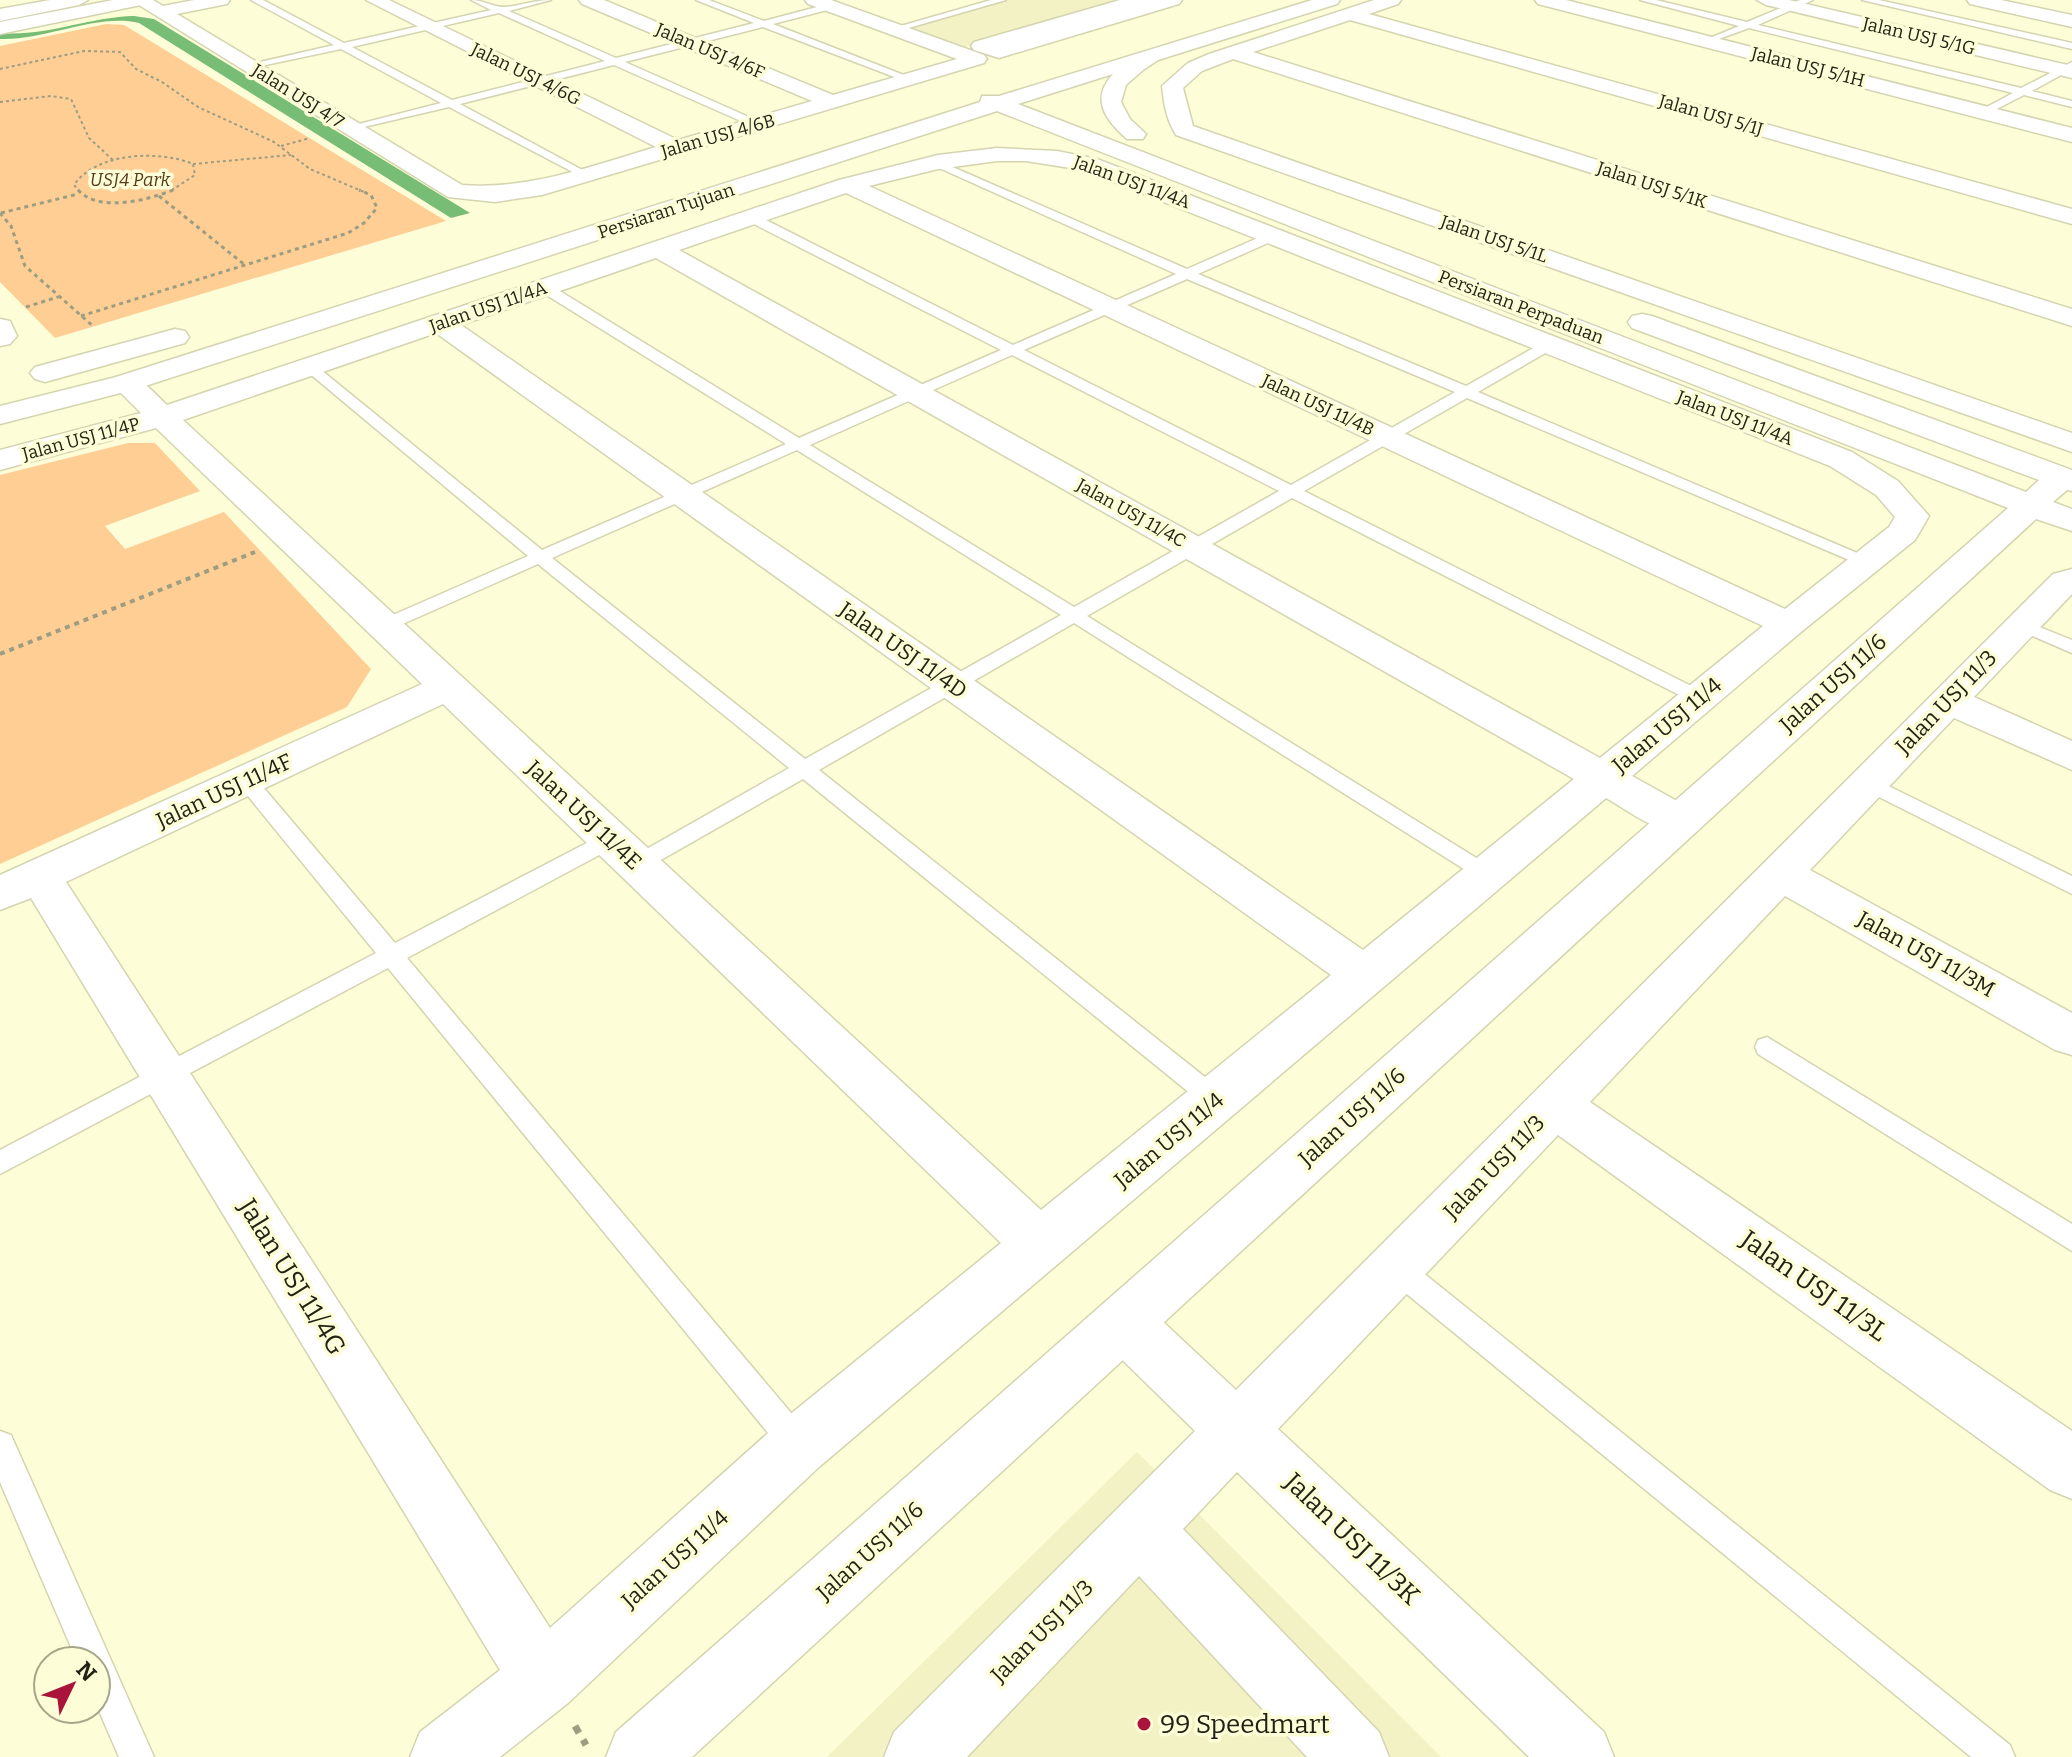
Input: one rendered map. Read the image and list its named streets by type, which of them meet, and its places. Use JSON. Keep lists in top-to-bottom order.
{
  "streets": {
    "street": [
      "Jalan USJ 5/1G",
      "Jalan USJ 4/6F",
      "Jalan USJ 5/1H",
      "Jalan USJ 4/6G",
      "Jalan USJ 4/7",
      "Jalan USJ 5/1J",
      "Jalan USJ 4/6B",
      "Jalan USJ 11/4A",
      "Jalan USJ 5/1K",
      "Persiaran Tujuan",
      "Jalan USJ 5/1L",
      "Persiaran Perpaduan",
      "Jalan USJ 11/4B",
      "Jalan USJ 11/4P",
      "Jalan USJ 11/4C",
      "Jalan USJ 11/4D",
      "Jalan USJ 11/6",
      "Jalan USJ 11/3",
      "Jalan USJ 11/4",
      "Jalan USJ 11/4F",
      "Jalan USJ 11/4E",
      "Jalan USJ 11/3M",
      "Jalan USJ 11/4G",
      "Jalan USJ 11/3L",
      "Jalan USJ 11/3K"
    ]
  },
  "crossings": [
    ["Jalan USJ 4/6F", "Jalan USJ 4/6B"],
    ["Jalan USJ 4/6G", "Jalan USJ 4/6B"],
    ["Jalan USJ 4/7", "Jalan USJ 4/6B"],
    ["Jalan USJ 5/1J", "Jalan USJ 5/1L"],
    ["Jalan USJ 11/4A", "Jalan USJ 11/4B"],
    ["Jalan USJ 11/4A", "Jalan USJ 11/4P"],
    ["Jalan USJ 11/4A", "Jalan USJ 11/4C"],
    ["Jalan USJ 11/4A", "Jalan USJ 11/4D"],
    ["Jalan USJ 11/4A", "Jalan USJ 11/4"],
    ["Jalan USJ 11/4A", "Jalan USJ 11/4E"],
    ["Jalan USJ 5/1K", "Jalan USJ 5/1L"],
    ["Persiaran Tujuan", "Persiaran Perpaduan"],
    ["Persiaran Tujuan", "Jalan USJ 11/4E"],
    ["Persiaran Perpaduan", "Jalan USJ 11/6"],
    ["Jalan USJ 11/4B", "Jalan USJ 11/4"],
    ["Jalan USJ 11/4P", "Jalan USJ 11/4E"],
    ["Jalan USJ 11/4C", "Jalan USJ 11/6"],
    ["Jalan USJ 11/4C", "Jalan USJ 11/4"],
    ["Jalan USJ 11/4D", "Jalan USJ 11/4"],
    ["Jalan USJ 11/6", "Jalan USJ 11/3K"],
    ["Jalan USJ 11/3", "Jalan USJ 11/3M"],
    ["Jalan USJ 11/3", "Jalan USJ 11/3L"],
    ["Jalan USJ 11/3", "Jalan USJ 11/3K"],
    ["Jalan USJ 11/4", "Jalan USJ 11/4E"],
    ["Jalan USJ 11/4", "Jalan USJ 11/4G"],
    ["Jalan USJ 11/4F", "Jalan USJ 11/4E"],
    ["Jalan USJ 11/4F", "Jalan USJ 11/4G"]
  ],
  "parks": ["USJ4 Park"],
  "places": ["99 Speedmart"],
  "north": "top right"
}
